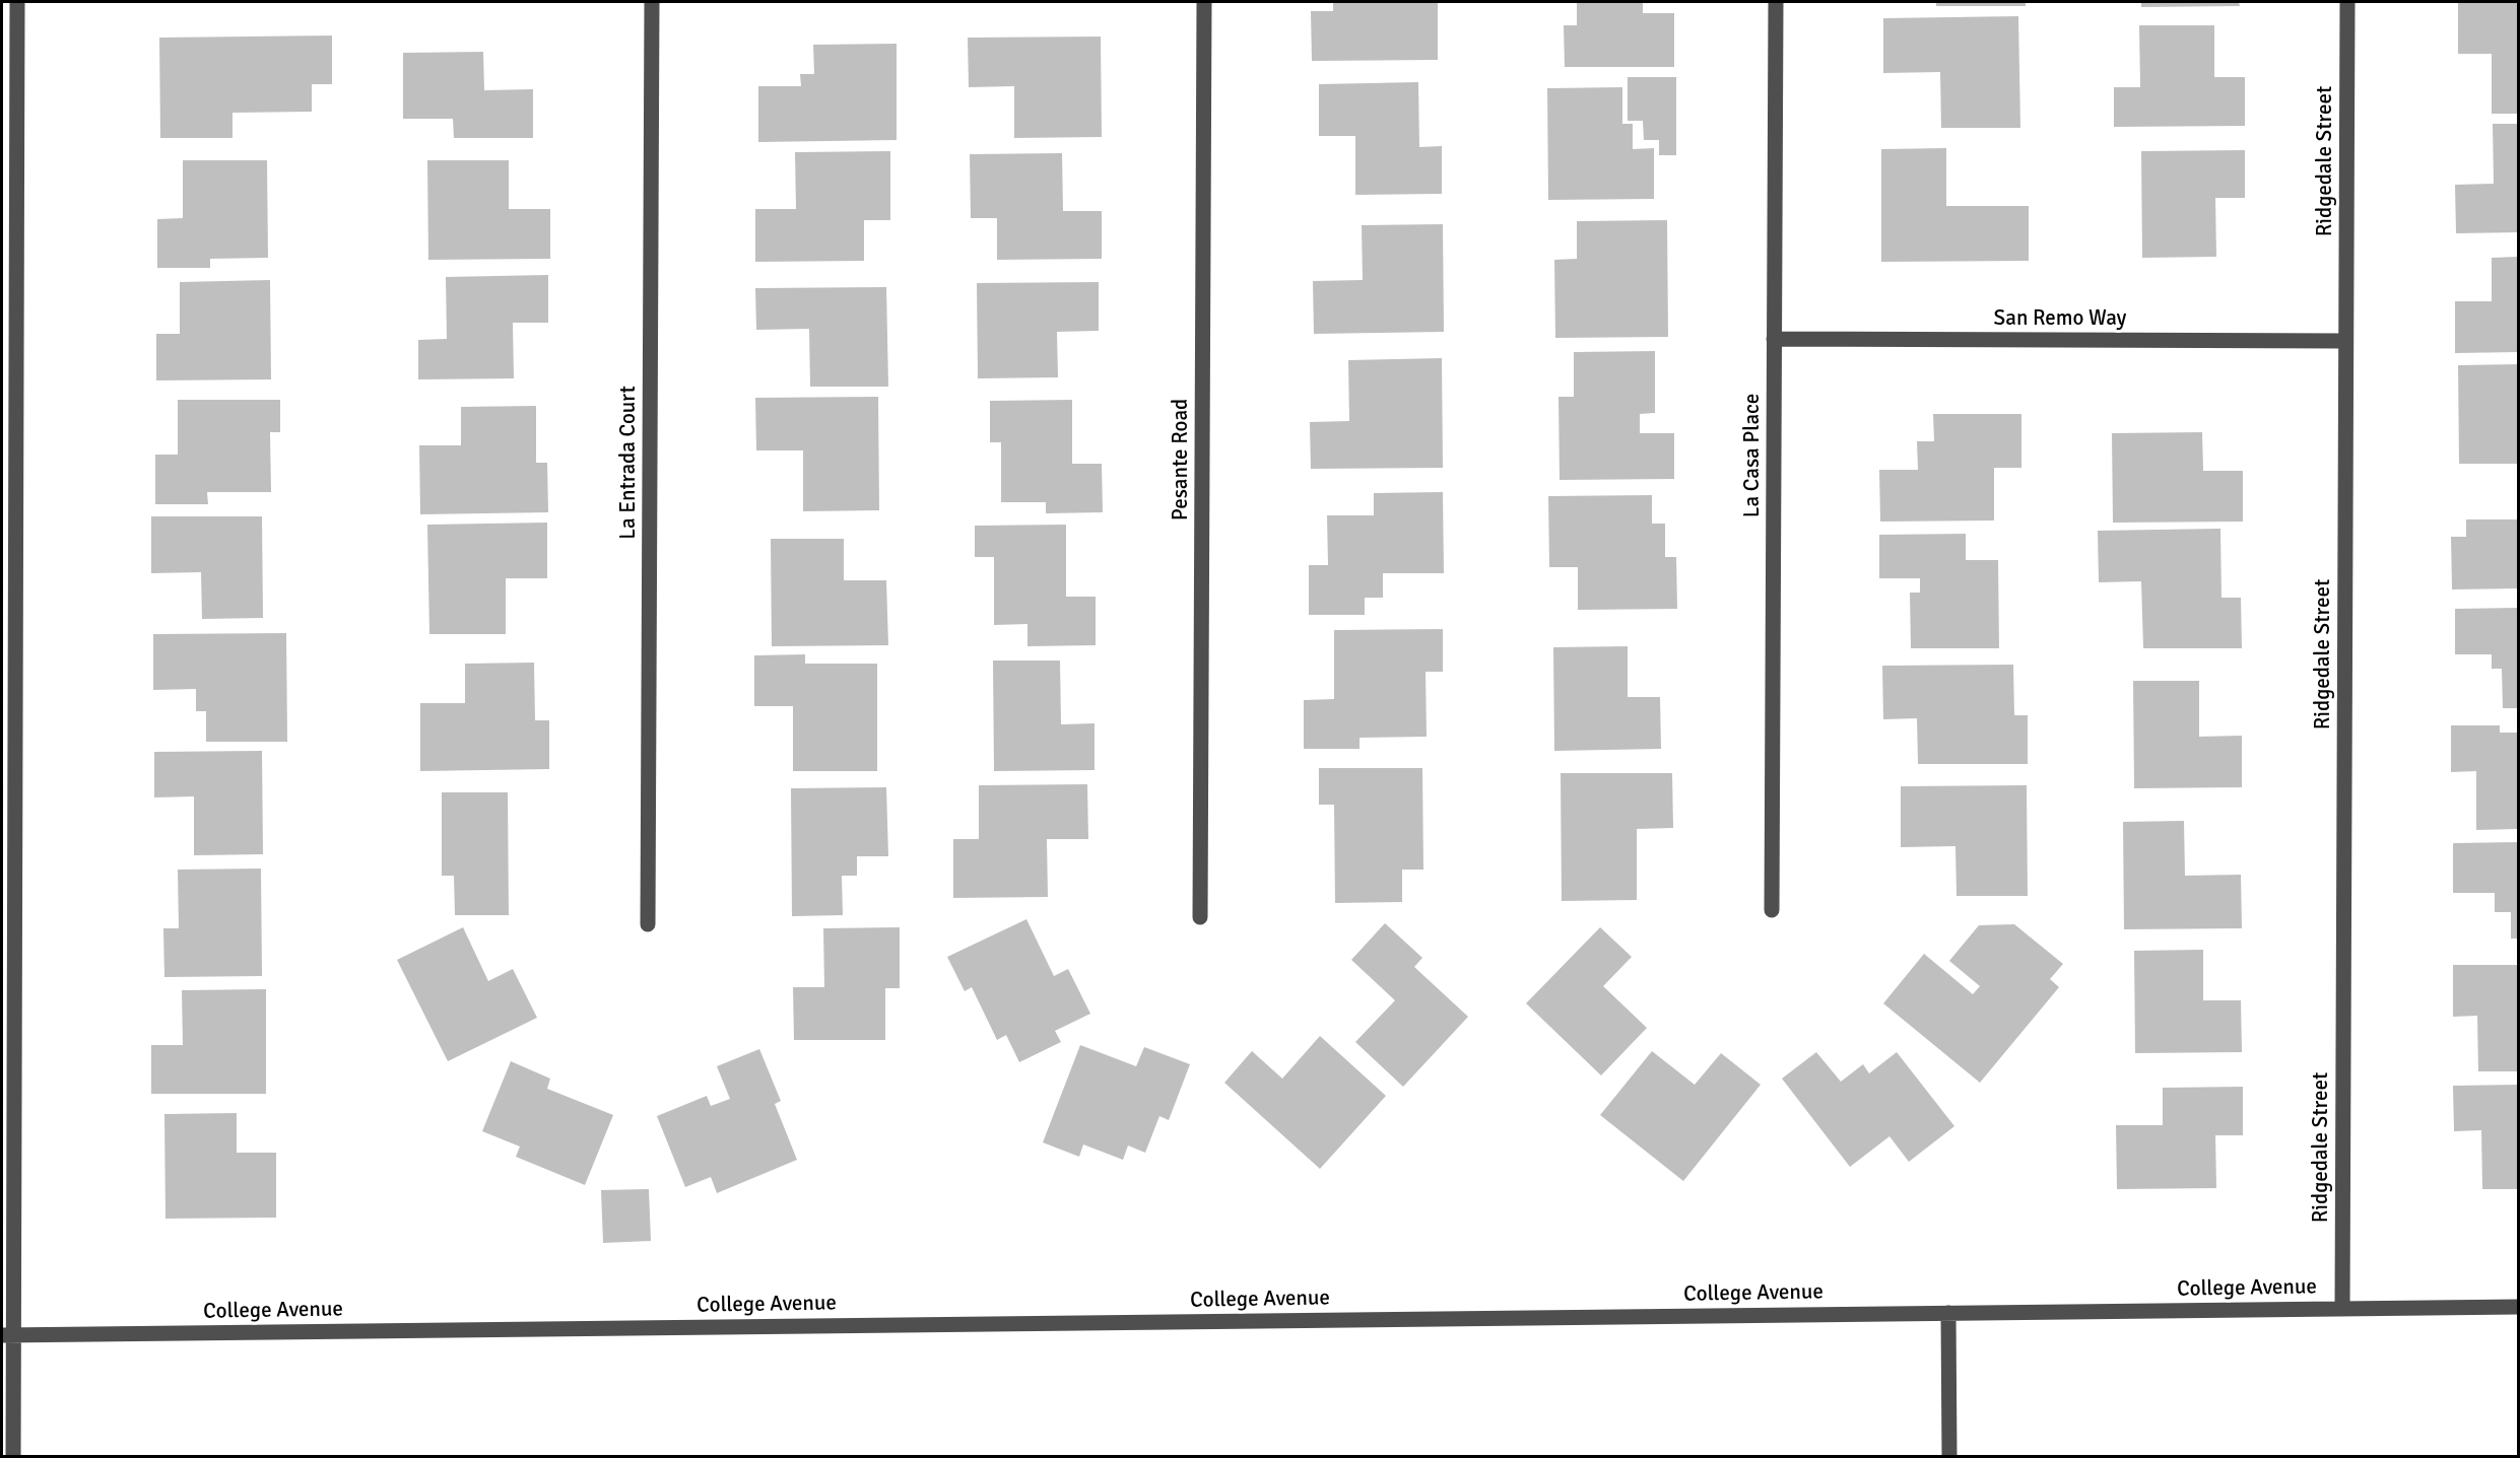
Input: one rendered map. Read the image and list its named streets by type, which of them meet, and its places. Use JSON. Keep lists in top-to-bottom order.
{
  "streets": {
    "street": [
      "Ridgedale Street",
      "San Remo Way",
      "La Casa Place",
      "Pesante Road",
      "La Entrada Court",
      "College Avenue"
    ]
  },
  "crossings": [
    ["Ridgedale Street", "San Remo Way"],
    ["Ridgedale Street", "College Avenue"],
    ["San Remo Way", "La Casa Place"]
  ]
}
